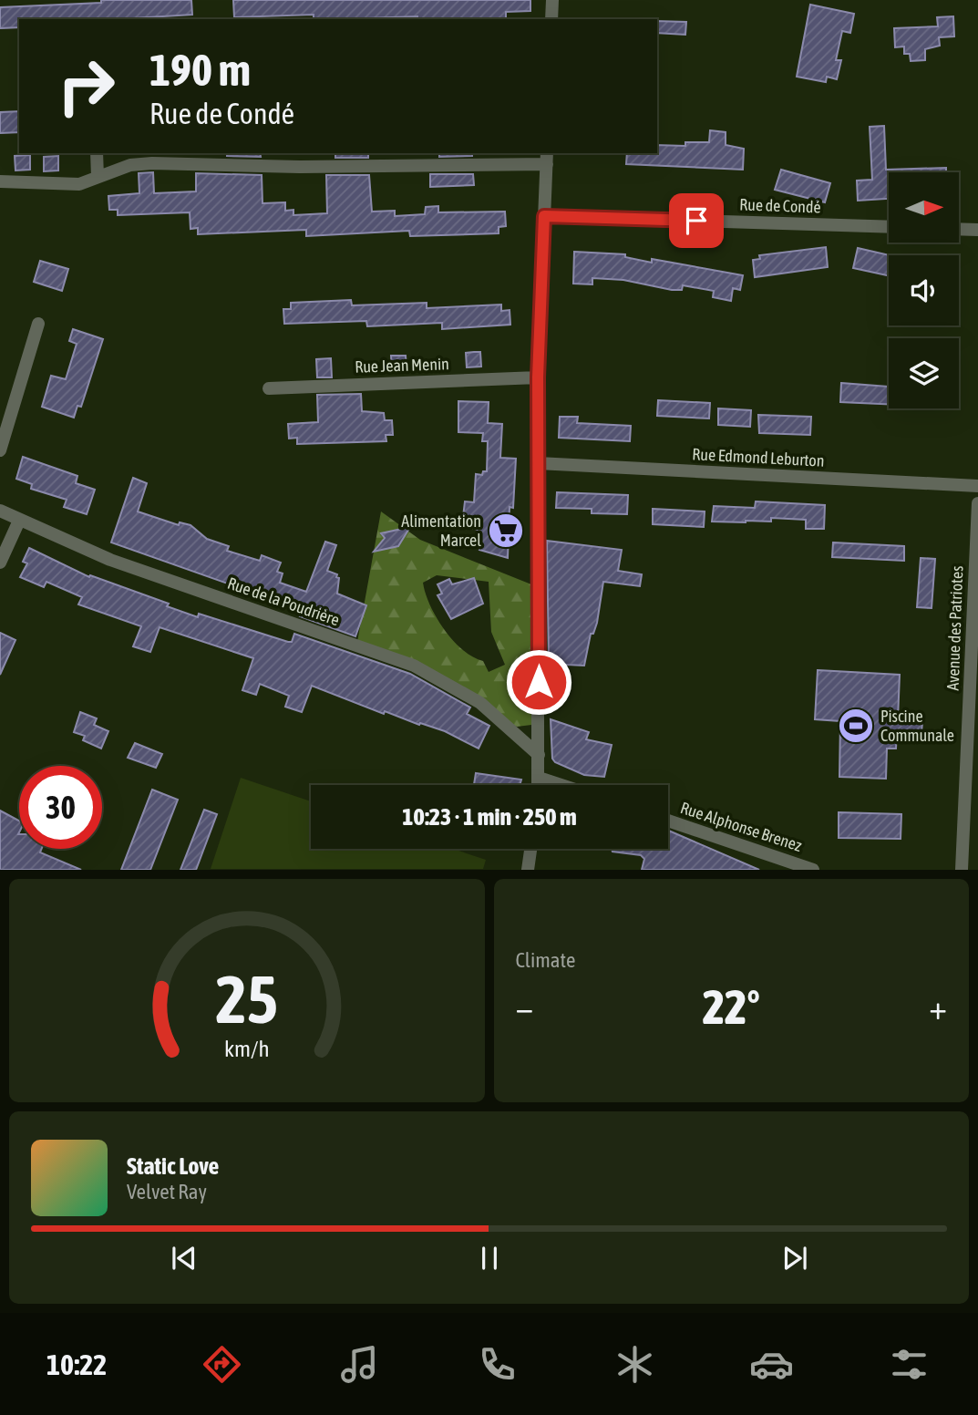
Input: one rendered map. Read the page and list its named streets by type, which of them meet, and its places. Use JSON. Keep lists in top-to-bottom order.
{
  "streets": {
    "street": [
      "Rue de Condé",
      "Rue Jean Menin",
      "Rue Edmond Leburton",
      "Rue de la Poudrière",
      "Avenue des Patriotes",
      "Rue Alphonse Brenez"
    ]
  },
  "places": {
    "supermarket": ["Alimentation Marcel"],
    "sports": ["Piscine Communale"]
  },
  "north": "right",
  "page": {
    "turn": ["190 m", "Rue de Condé"],
    "limit": "30",
    "trip": "10:23 · 1 min · 250 m",
    "tile": "Climate",
    "heat": ["−", "22°", "+"],
    "song": ["Static Love", "Velvet Ray"],
    "tabs": "10:22",
    "gauge": ["25", "km/h"]
  }
}
